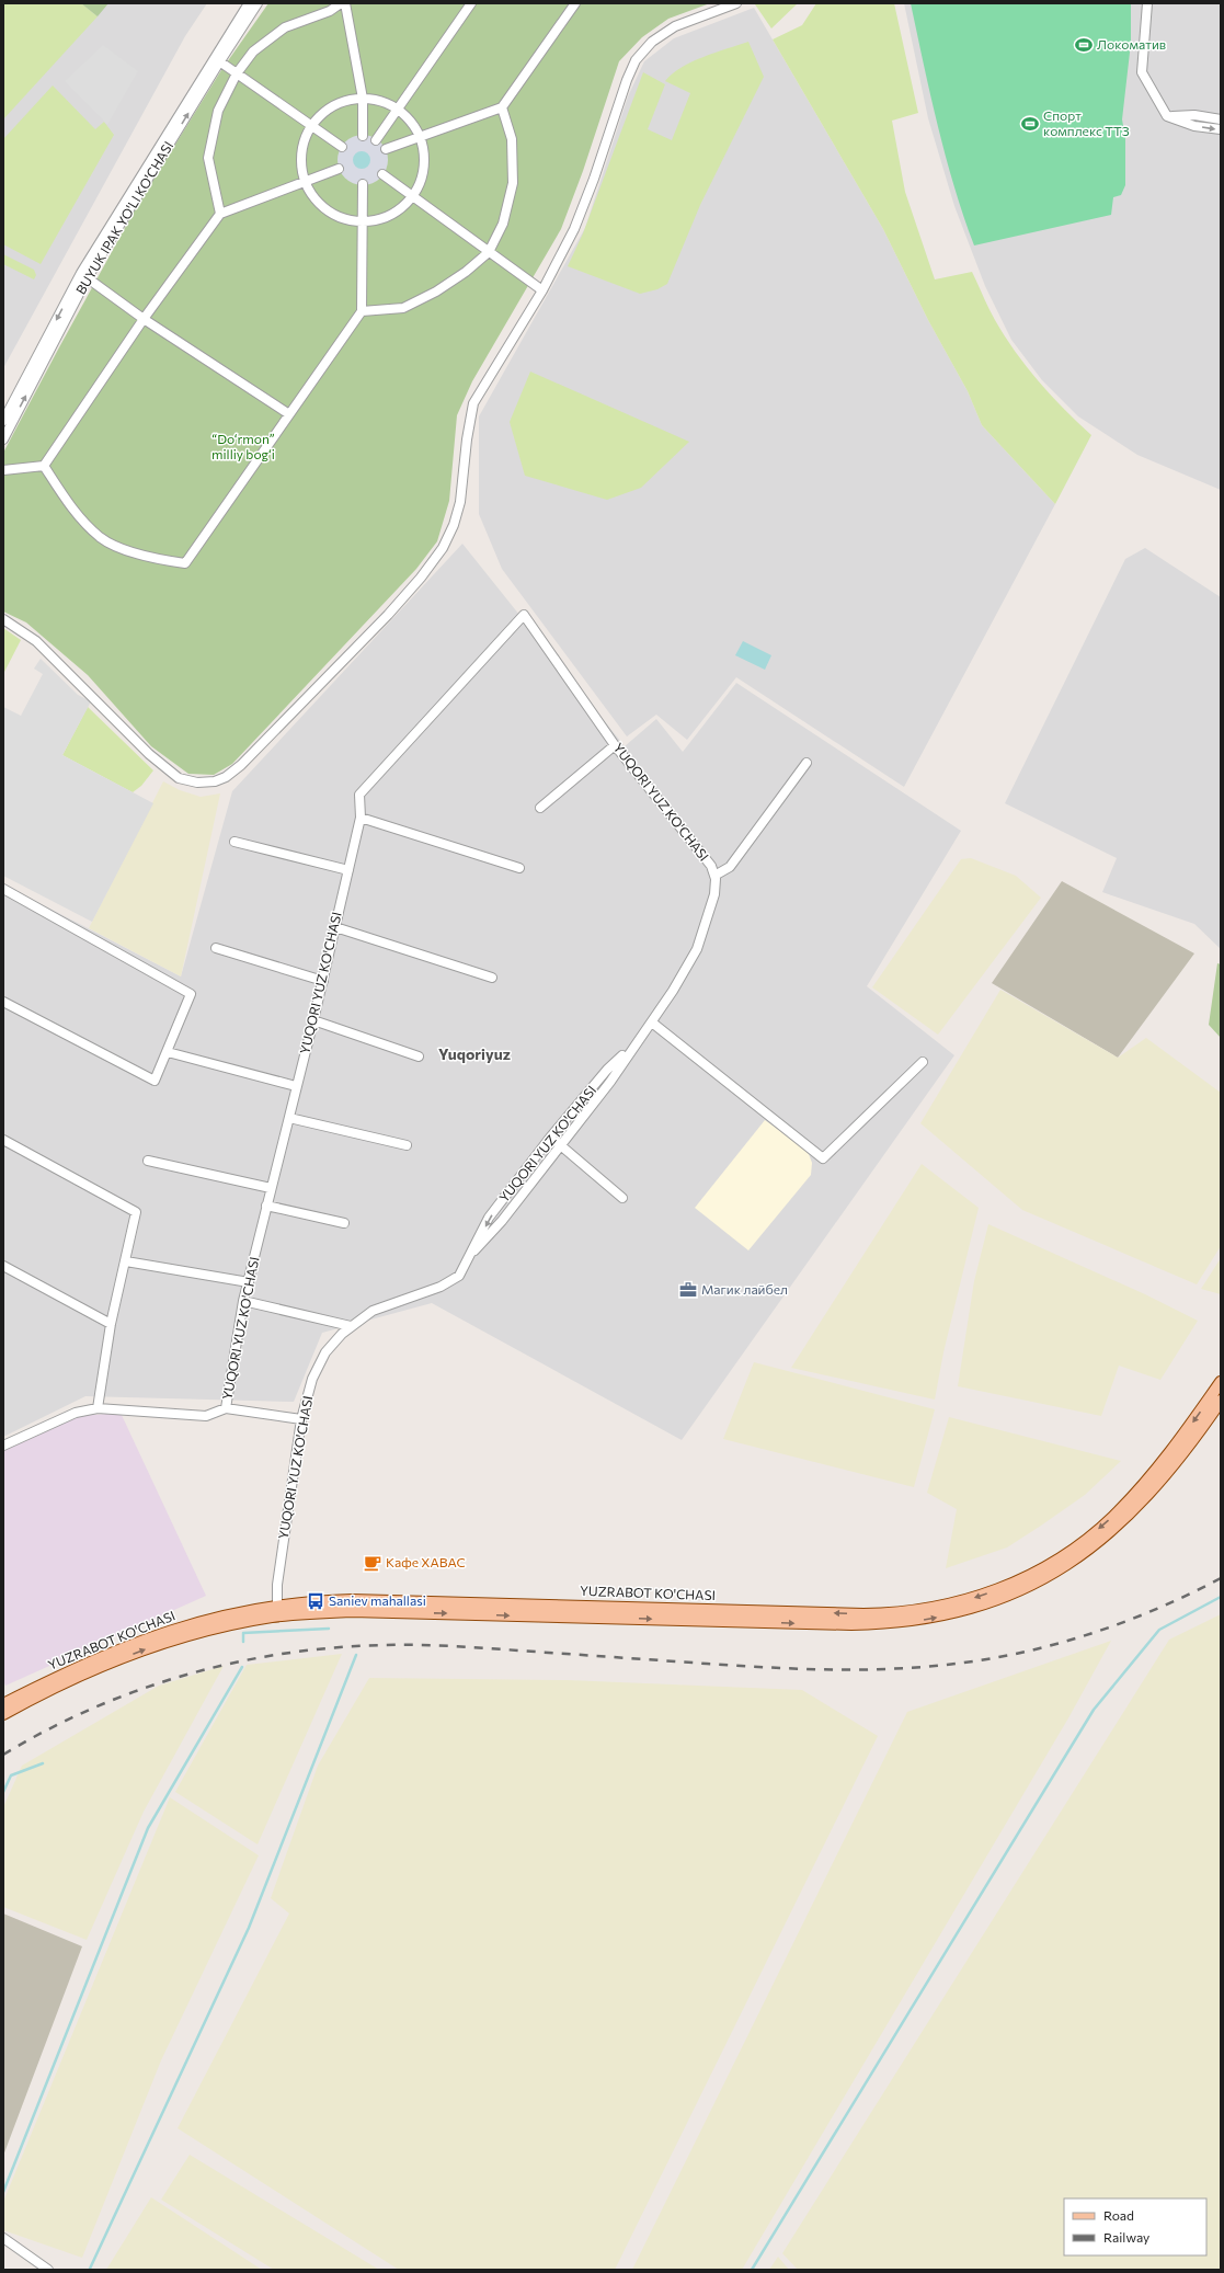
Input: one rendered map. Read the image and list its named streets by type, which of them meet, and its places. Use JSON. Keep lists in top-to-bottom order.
{
  "streets": {
    "main road": ["YUZRABOT KO'CHASI"],
    "street": ["BUYUK IPAK YO'LI KO'CHASI", "YUQORI YUZ KO'CHASI"]
  },
  "crossings": [
    ["YUQORI YUZ KO'CHASI", "YUZRABOT KO'CHASI"]
  ],
  "districts": ["Yuqoriyuz"],
  "parks": ["“Do‘rmon” milliy bog‘i"],
  "places": {
    "sports": ["Локоматив", "Спорт комплекс ТТЗ"],
    "office": ["Магик лайбел"],
    "cafe": ["Кафе ХАВАС"],
    "bus stop": ["Saniev mahallasi"]
  },
  "legend": ["Road", "Railway"]
}
